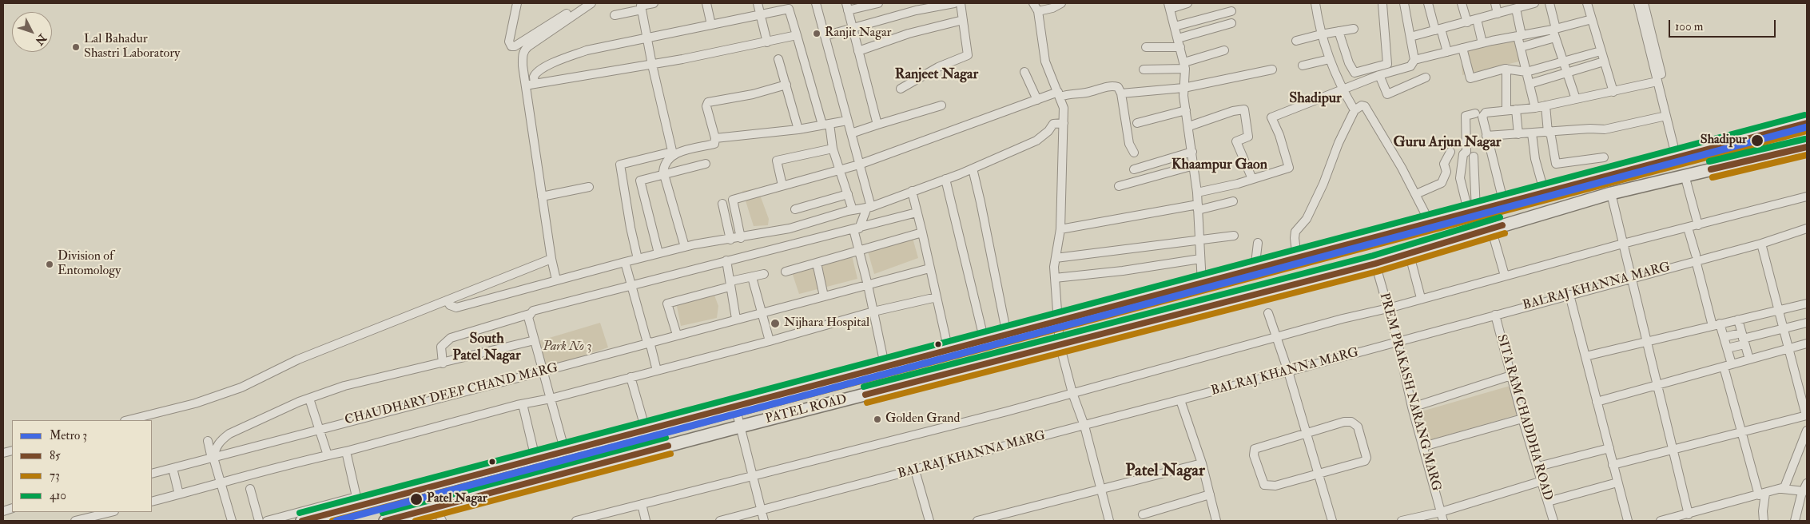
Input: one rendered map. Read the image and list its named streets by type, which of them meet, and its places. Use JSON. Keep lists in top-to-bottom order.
{
  "streets": {
    "main road": ["PATEL ROAD"],
    "street": [
      "BALRAJ KHANNA MARG",
      "PREM PRAKASH NARANG MARG",
      "CHAUDHARY DEEP CHAND MARG",
      "SITA RAM CHADDHA ROAD"
    ]
  },
  "crossings": [
    ["BALRAJ KHANNA MARG", "PREM PRAKASH NARANG MARG"],
    ["BALRAJ KHANNA MARG", "SITA RAM CHADDHA ROAD"],
    ["PREM PRAKASH NARANG MARG", "PATEL ROAD"]
  ],
  "districts": [
    "Ranjeet Nagar",
    "Shadipur",
    "Guru Arjun Nagar",
    "Khaampur Gaon",
    "South Patel Nagar",
    "Patel Nagar"
  ],
  "parks": ["Park No 3"],
  "places": [
    "Ranjit Nagar",
    "Lal Bahadur Shastri Laboratory",
    "Shadipur",
    "Division of Entomology",
    "Nijhara Hospital",
    "Golden Grand",
    "Patel Nagar"
  ],
  "lines": [
    "transit line 410",
    "transit line 85",
    "metro line 3",
    "transit line 73"
  ],
  "legend": [
    "Metro 3",
    "85",
    "73",
    "410"
  ],
  "scale_bar": "100 m",
  "north": "bottom right"
}
